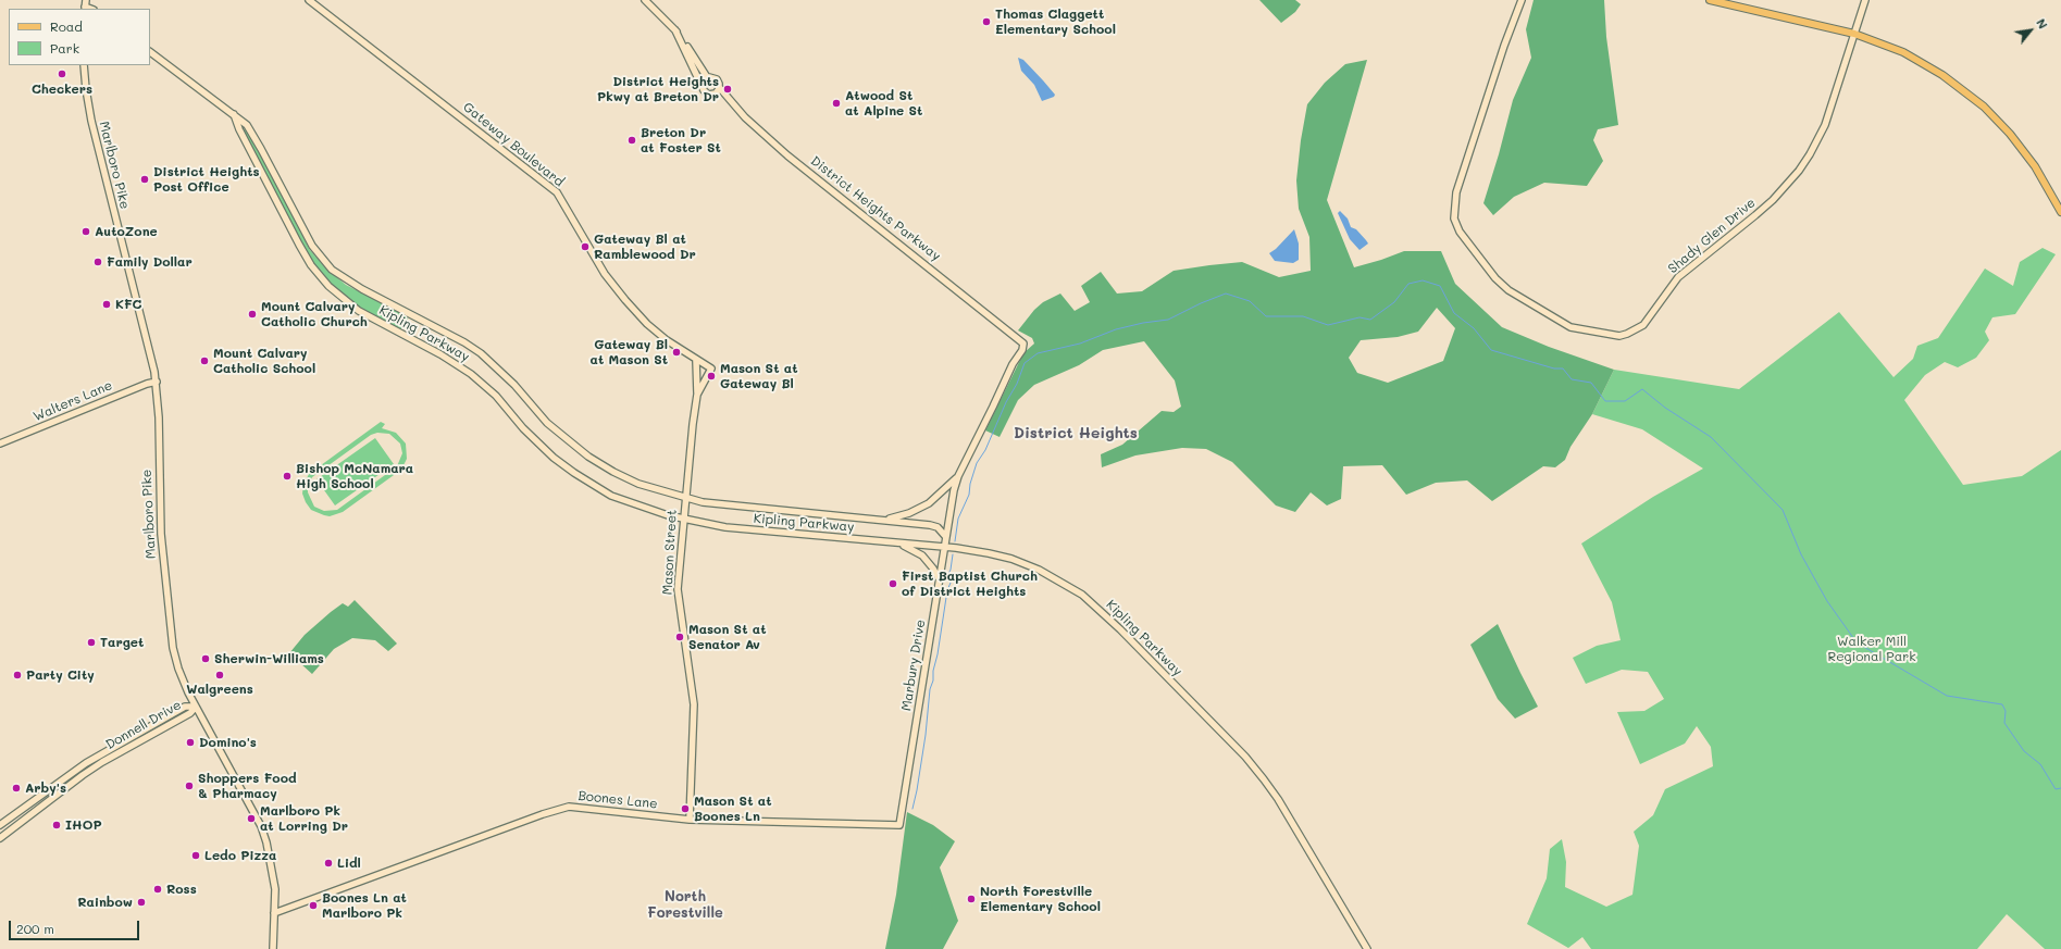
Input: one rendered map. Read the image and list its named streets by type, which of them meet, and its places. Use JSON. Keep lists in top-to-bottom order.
{
  "streets": {
    "street": [
      "Gateway Boulevard",
      "Marlboro Pike",
      "District Heights Parkway",
      "Shady Glen Drive",
      "Kipling Parkway",
      "Walters Lane",
      "Mason Street",
      "Marbury Drive",
      "Donnell Drive",
      "Boones Lane"
    ]
  },
  "crossings": [
    ["Gateway Boulevard", "Mason Street"],
    ["Marlboro Pike", "Walters Lane"],
    ["Marlboro Pike", "Donnell Drive"],
    ["Marlboro Pike", "Boones Lane"],
    ["District Heights Parkway", "Marbury Drive"],
    ["Kipling Parkway", "Mason Street"],
    ["Kipling Parkway", "Marbury Drive"],
    ["Mason Street", "Boones Lane"],
    ["Marbury Drive", "Boones Lane"]
  ],
  "districts": ["District Heights", "North Forestville"],
  "parks": ["Walker Mill Regional Park"],
  "places": [
    "Thomas Claggett Elementary School",
    "Checkers",
    "District Heights Pkwy at Breton Dr",
    "Atwood St at Alpine St",
    "Breton Dr at Foster St",
    "District Heights Post Office",
    "AutoZone",
    "Gateway Bl at Ramblewood Dr",
    "Family Dollar",
    "KFC",
    "Mount Calvary Catholic Church",
    "Gateway Bl at Mason St",
    "Mount Calvary Catholic School",
    "Mason St at Gateway Bl",
    "Bishop McNamara High School",
    "First Baptist Church of District Heights",
    "Mason St at Senator Av",
    "Target",
    "Sherwin-Williams",
    "Party City",
    "Walgreens",
    "Domino's",
    "Shoppers Food & Pharmacy",
    "Arby's",
    "Mason St at Boones Ln",
    "Marlboro Pk at Lorring Dr",
    "IHOP",
    "Ledo Pizza",
    "Lidl",
    "Ross",
    "North Forestville Elementary School",
    "Rainbow",
    "Boones Ln at Marlboro Pk"
  ],
  "legend": ["Road", "Park"],
  "scale_bar": "200 m",
  "north": "top right"
}
